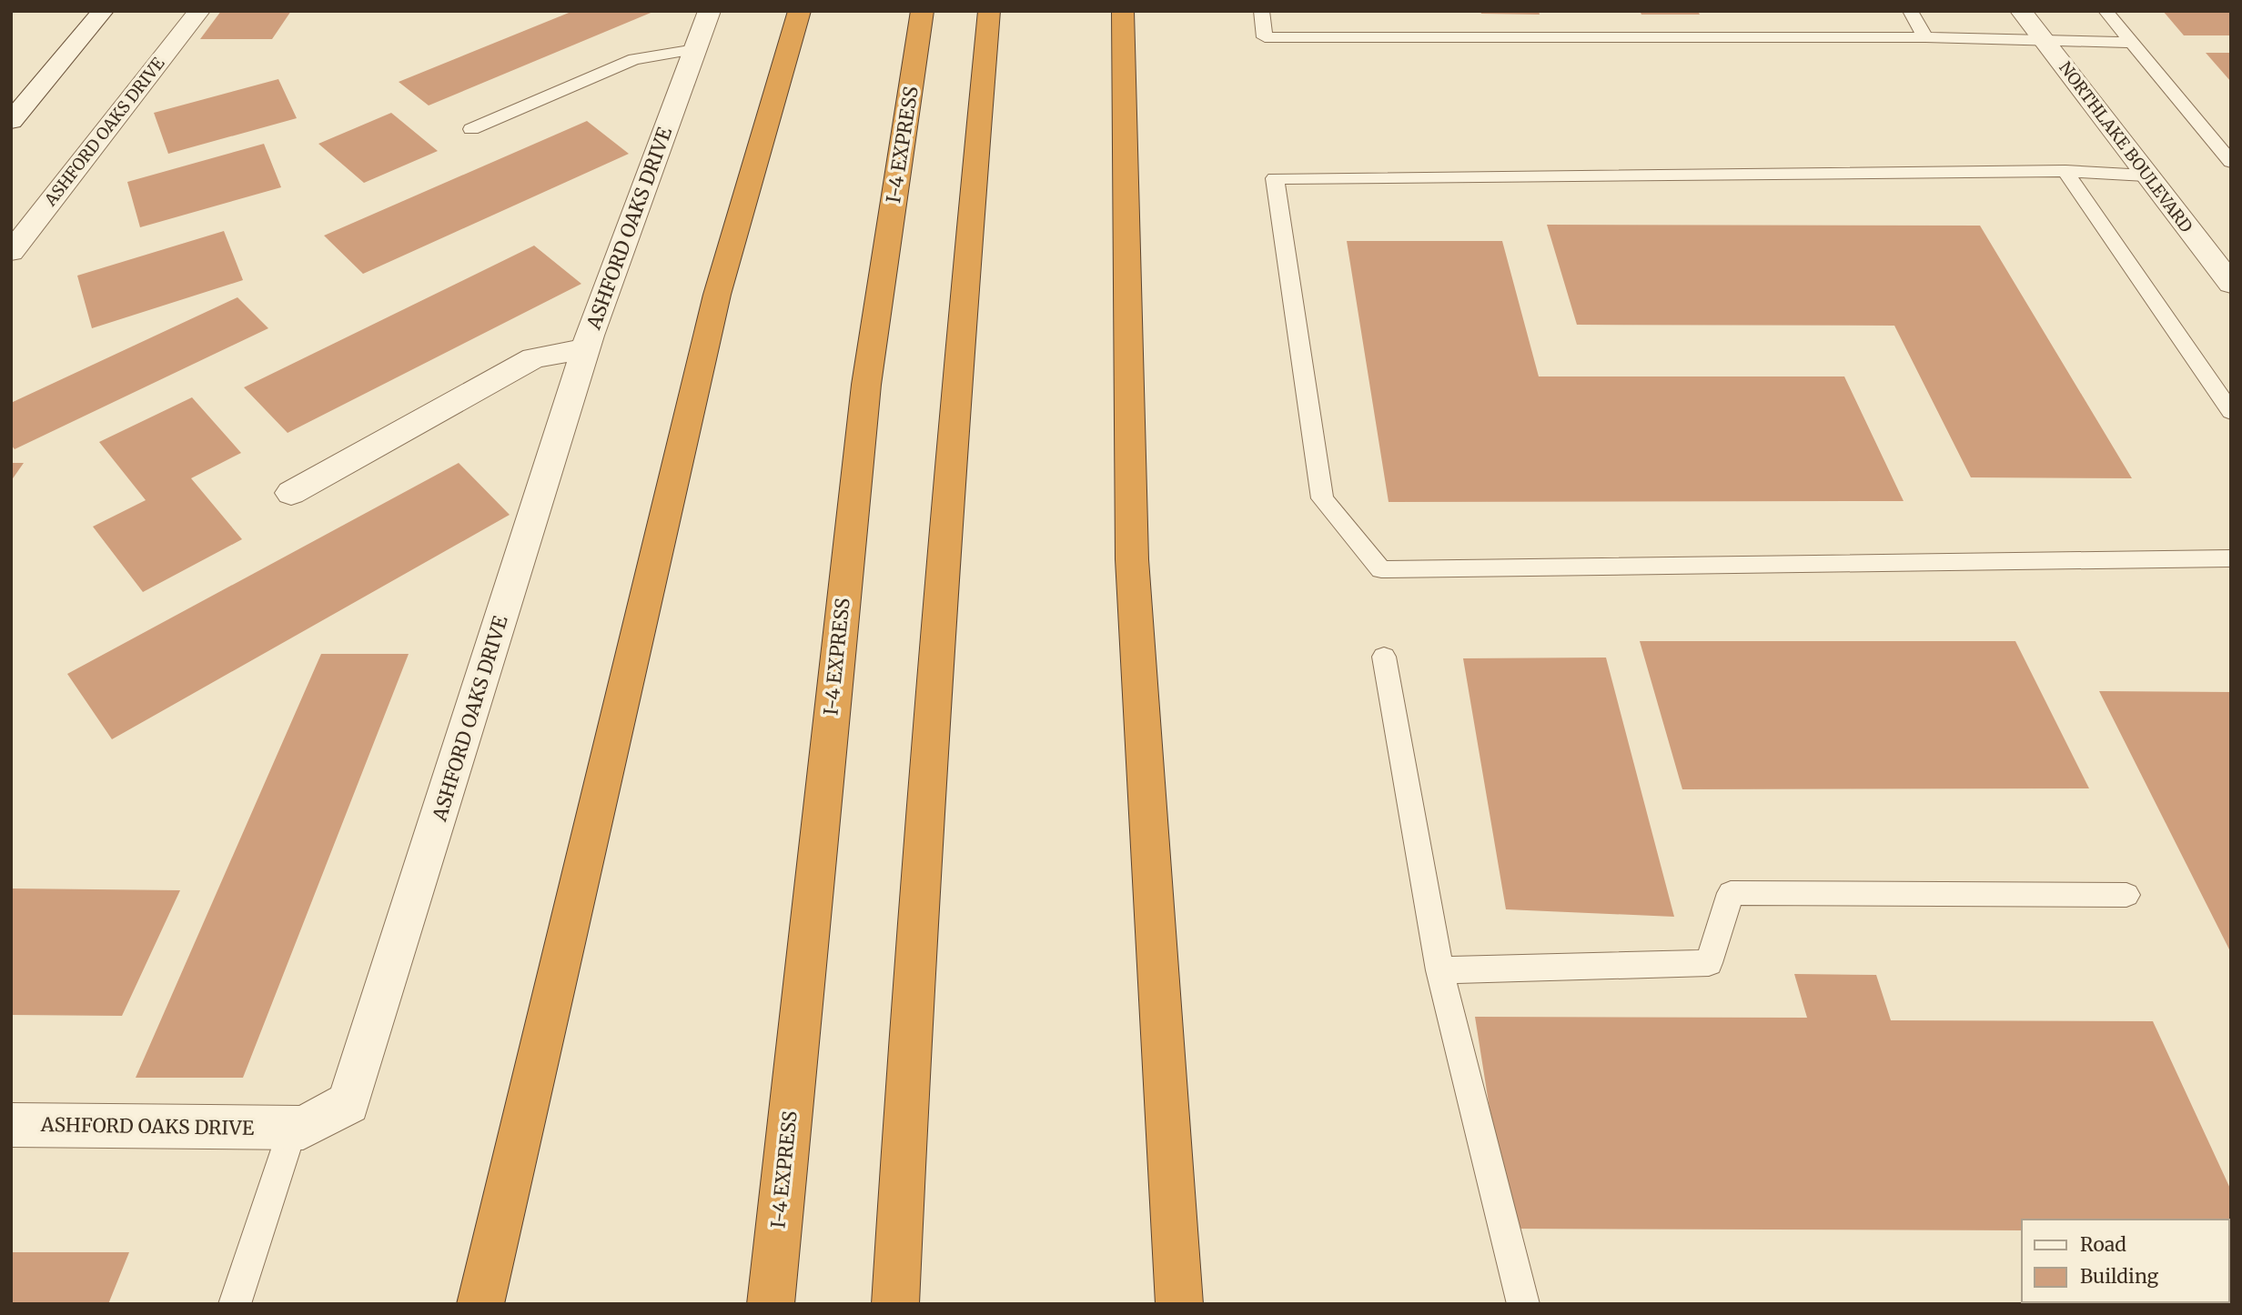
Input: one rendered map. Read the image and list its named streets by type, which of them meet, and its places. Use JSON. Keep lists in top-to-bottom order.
{
  "streets": {
    "highway": ["I-4 EXPRESS"],
    "street": ["ASHFORD OAKS DRIVE", "NORTHLAKE BOULEVARD"]
  },
  "legend": ["Road", "Building"]
}
